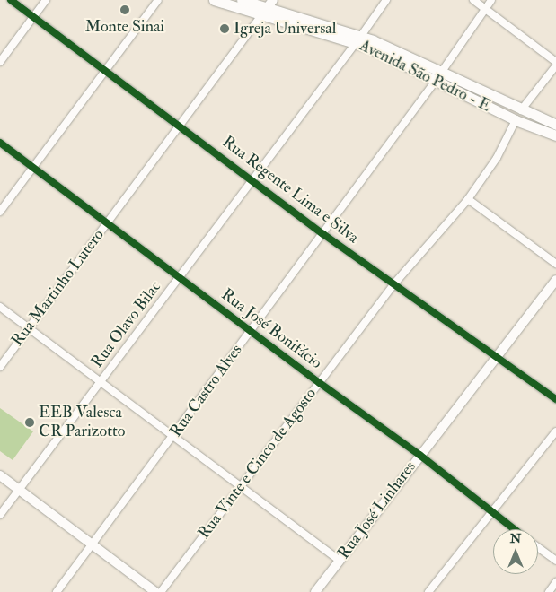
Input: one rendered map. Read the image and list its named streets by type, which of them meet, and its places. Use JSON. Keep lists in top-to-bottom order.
{
  "streets": {
    "main road": ["Avenida São Pedro - E"],
    "street": [
      "Rua Regente Lima e Silva",
      "Rua Martinho Lutero",
      "Rua Olavo Bilac",
      "Rua José Bonifácio",
      "Rua Castro Alves",
      "Rua Vinte e Cinco de Agosto",
      "Rua José Linhares"
    ]
  },
  "crossings": [
    ["Avenida São Pedro - E", "Rua Martinho Lutero"],
    ["Avenida São Pedro - E", "Rua Olavo Bilac"],
    ["Avenida São Pedro - E", "Rua Castro Alves"],
    ["Avenida São Pedro - E", "Rua Vinte e Cinco de Agosto"],
    ["Rua Regente Lima e Silva", "Rua Martinho Lutero"],
    ["Rua Regente Lima e Silva", "Rua Olavo Bilac"],
    ["Rua Regente Lima e Silva", "Rua Castro Alves"],
    ["Rua Regente Lima e Silva", "Rua Vinte e Cinco de Agosto"],
    ["Rua Regente Lima e Silva", "Rua José Linhares"],
    ["Rua Martinho Lutero", "Rua José Bonifácio"],
    ["Rua Olavo Bilac", "Rua José Bonifácio"],
    ["Rua José Bonifácio", "Rua Castro Alves"],
    ["Rua José Bonifácio", "Rua Vinte e Cinco de Agosto"],
    ["Rua José Bonifácio", "Rua José Linhares"]
  ],
  "places": ["Monte Sinai", "Igreja Universal", "EEB Valesca CR Parizotto"],
  "north": "top"
}
